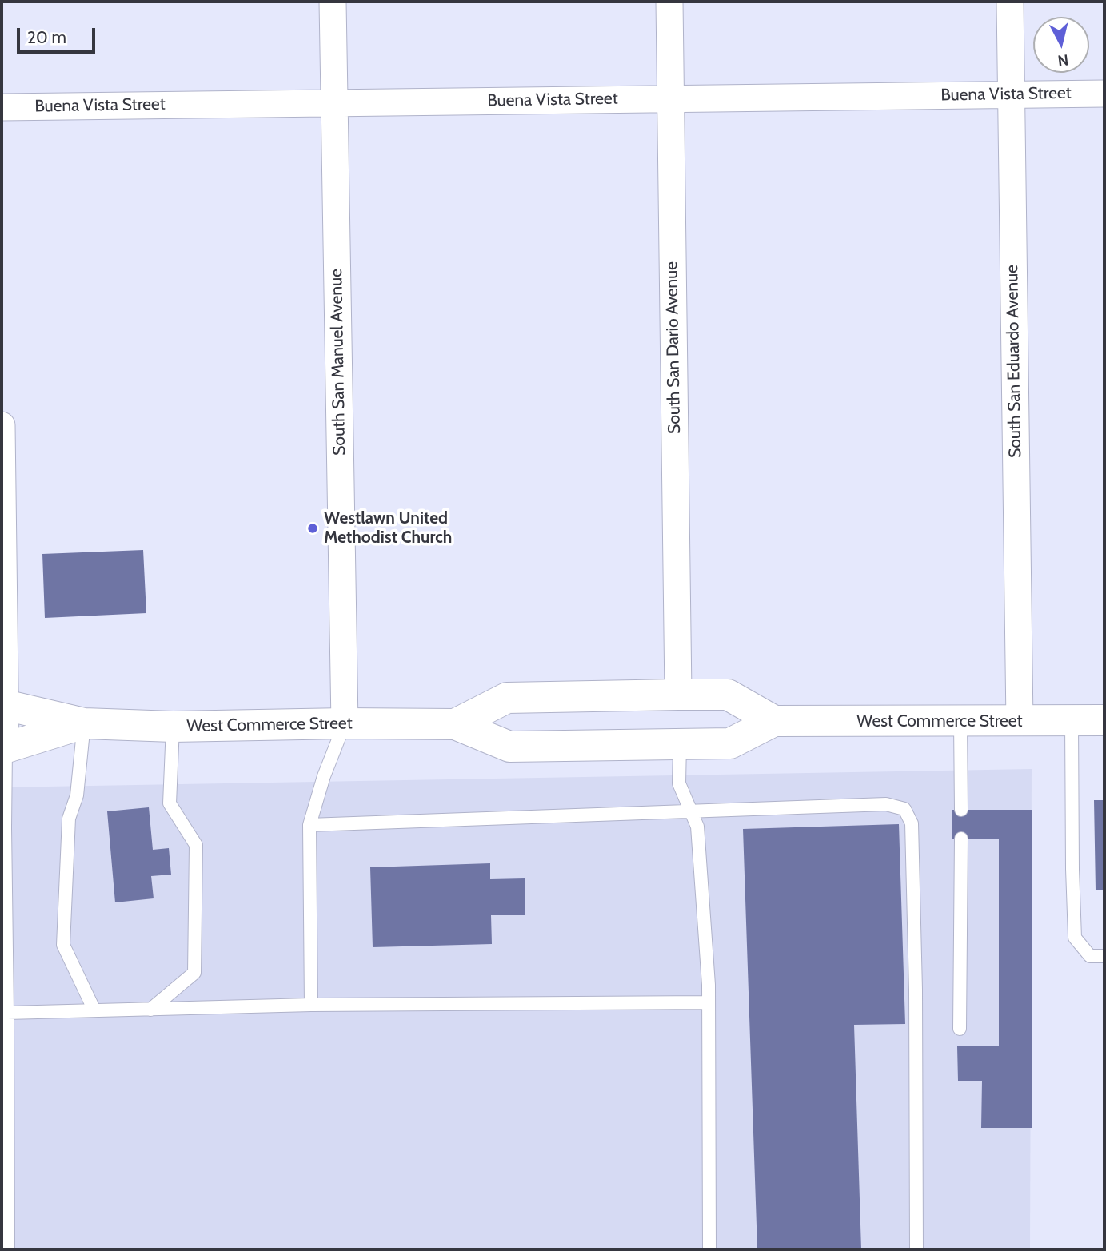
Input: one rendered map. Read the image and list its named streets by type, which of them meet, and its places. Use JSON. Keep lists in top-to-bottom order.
{
  "streets": {
    "main road": ["West Commerce Street"],
    "street": [
      "Buena Vista Street",
      "South San Dario Avenue",
      "South San Eduardo Avenue",
      "South San Manuel Avenue"
    ]
  },
  "crossings": [
    ["Buena Vista Street", "South San Dario Avenue"],
    ["Buena Vista Street", "South San Eduardo Avenue"],
    ["Buena Vista Street", "South San Manuel Avenue"],
    ["South San Dario Avenue", "West Commerce Street"],
    ["South San Eduardo Avenue", "West Commerce Street"],
    ["South San Manuel Avenue", "West Commerce Street"]
  ],
  "places": ["Westlawn United Methodist Church"],
  "scale_bar": "20 m",
  "north": "bottom"
}
